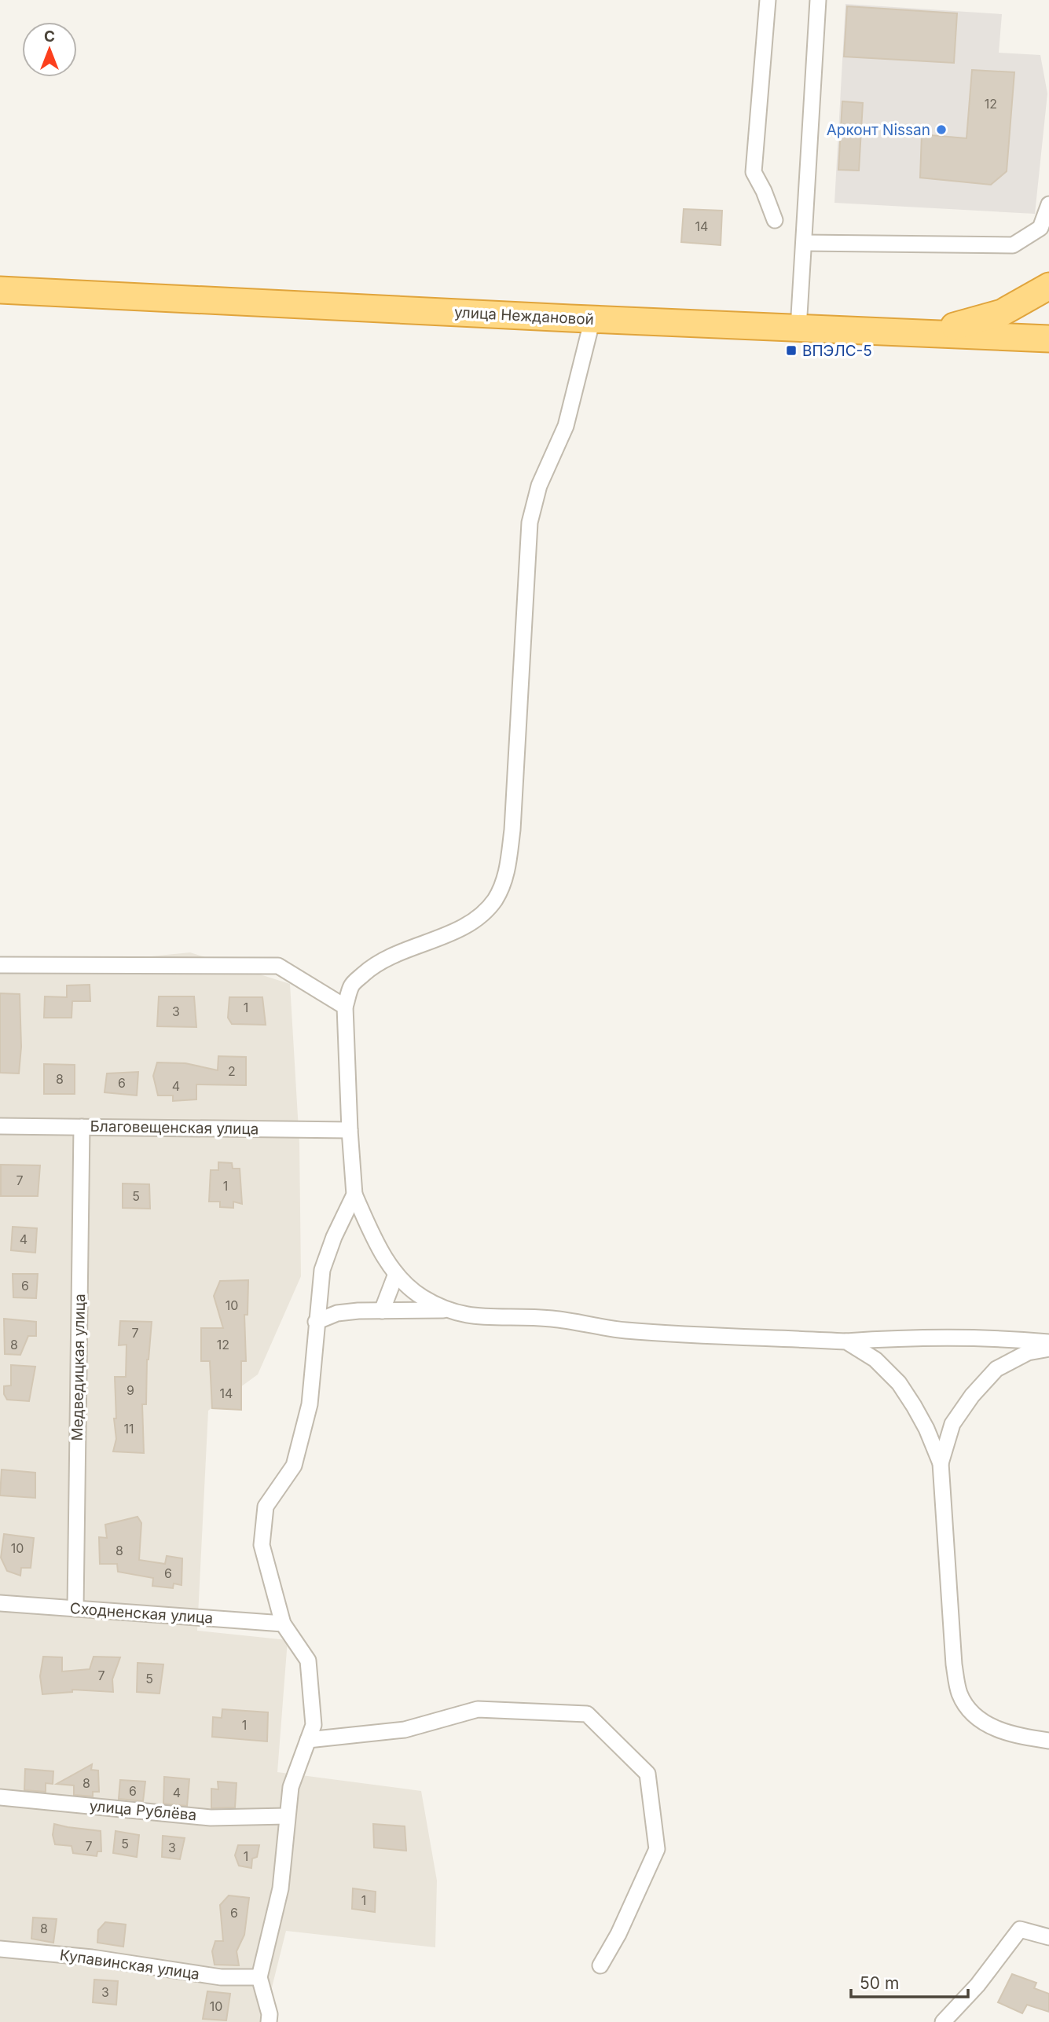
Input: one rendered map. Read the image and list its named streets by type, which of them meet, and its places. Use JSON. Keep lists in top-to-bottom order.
{
  "streets": {
    "highway": ["улица Неждановой"],
    "street": [
      "Благовещенская улица",
      "Медведицкая улица",
      "Сходненская улица",
      "улица Рублёва",
      "Купавинская улица"
    ]
  },
  "crossings": [
    ["Благовещенская улица", "Медведицкая улица"],
    ["Медведицкая улица", "Сходненская улица"]
  ],
  "places": {
    "other": ["Арконт Nissan"],
    "transit": ["ВПЭЛС-5"]
  },
  "house_numbers": [
    "12",
    "14",
    "1",
    "3",
    "2",
    "8",
    "6",
    "4",
    "7",
    "1",
    "5",
    "4",
    "6",
    "10",
    "7",
    "8",
    "12",
    "9",
    "14",
    "11",
    "10",
    "8",
    "6",
    "7",
    "5",
    "1",
    "8",
    "6",
    "4",
    "5",
    "7",
    "3",
    "1",
    "1",
    "6",
    "8",
    "3",
    "10"
  ],
  "scale_bar": "50 m",
  "north": "top"
}
